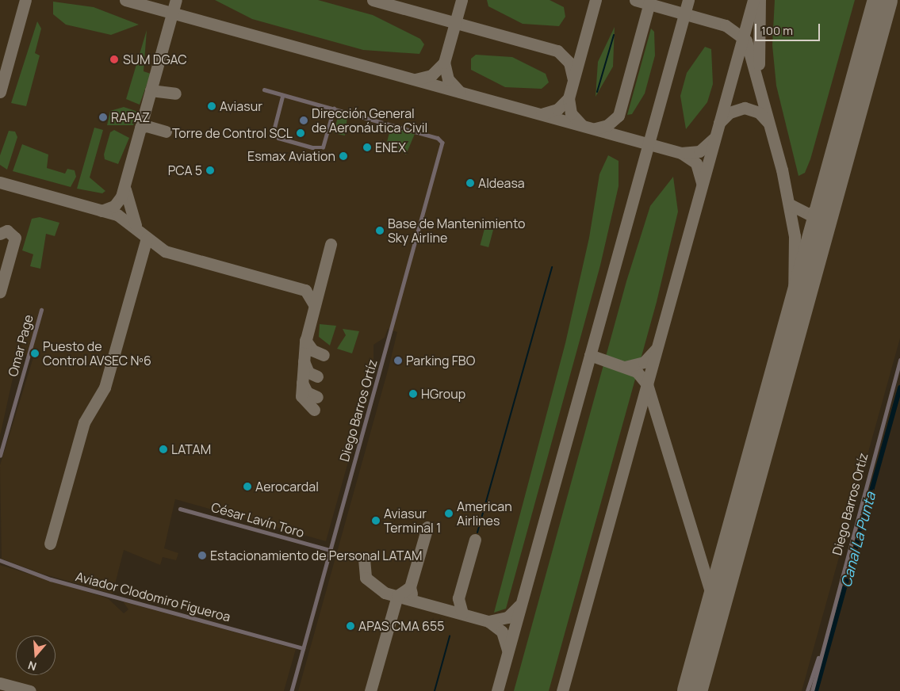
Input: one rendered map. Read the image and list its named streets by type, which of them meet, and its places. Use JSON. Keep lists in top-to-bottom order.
{
  "streets": {
    "street": [
      "Omar Page",
      "Diego Barros Ortíz",
      "César Lavín Toro",
      "Aviador Clodomiro Figueroa"
    ]
  },
  "crossings": [
    ["Diego Barros Ortíz", "César Lavín Toro"],
    ["Diego Barros Ortíz", "Aviador Clodomiro Figueroa"]
  ],
  "water": ["Canal La Punta"],
  "places": [
    "SUM DGAC",
    "Aviasur",
    "RAPAZ",
    "Dirección General de Aeronáutica Civil",
    "Torre de Control SCL",
    "ENEX",
    "Esmax Aviation",
    "PCA 5",
    "Aldeasa",
    "Base de Mantenimiento Sky Airline",
    "Puesto de Control AVSEC Nº6",
    "Parking FBO",
    "HGroup",
    "LATAM",
    "Aerocardal",
    "American Airlines",
    "Aviasur Terminal 1",
    "Estacionamiento de Personal LATAM",
    "APAS CMA 655"
  ],
  "scale_bar": "100 m",
  "north": "bottom"
}
